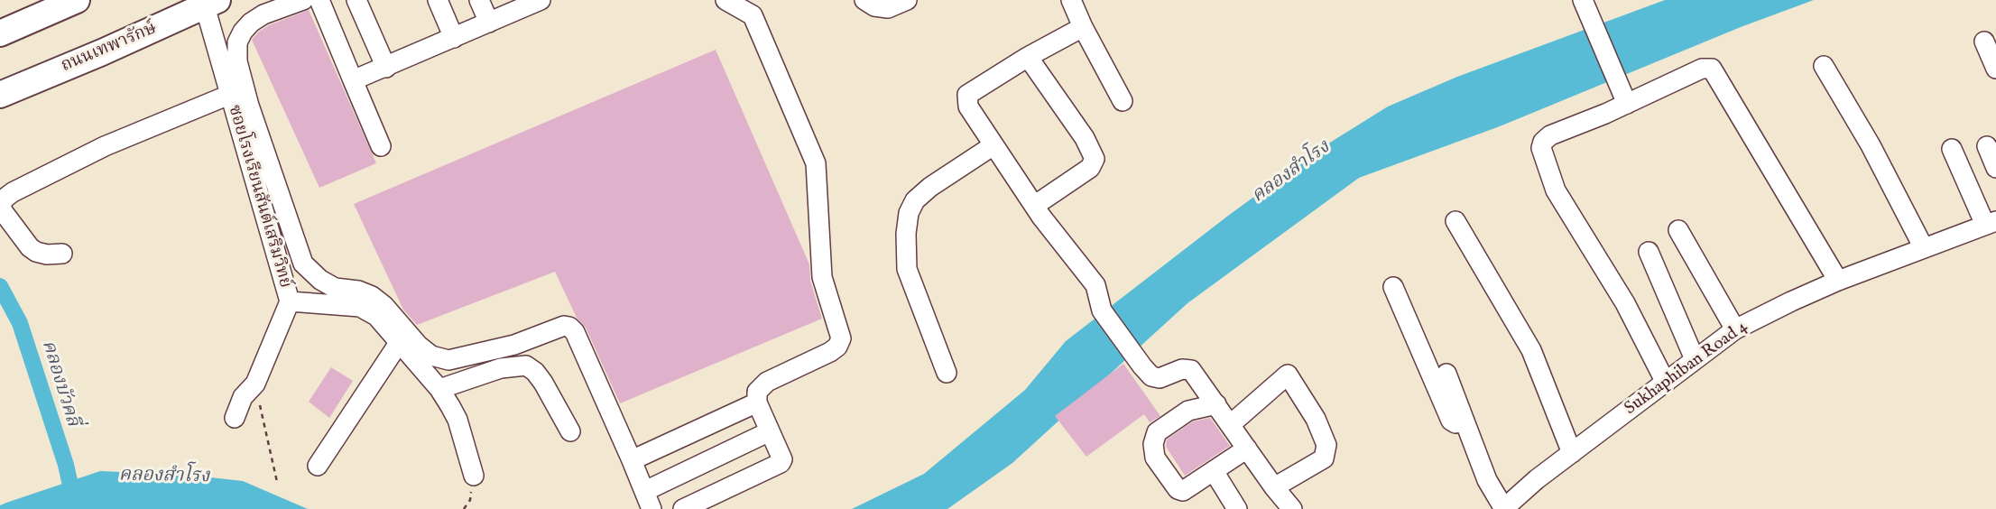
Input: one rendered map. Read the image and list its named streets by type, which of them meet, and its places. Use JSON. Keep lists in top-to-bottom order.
{
  "streets": {
    "main road": ["ถนนเทพารักษ์"],
    "street": ["ซอยโรงเรียนสันต์เสริมวิทย์", "Sukhaphiban Road 4"]
  },
  "crossings": [
    ["ถนนเทพารักษ์", "ซอยโรงเรียนสันต์เสริมวิทย์"]
  ],
  "water": ["คลองสำโรง", "คลองบัวคลี่"]
}
